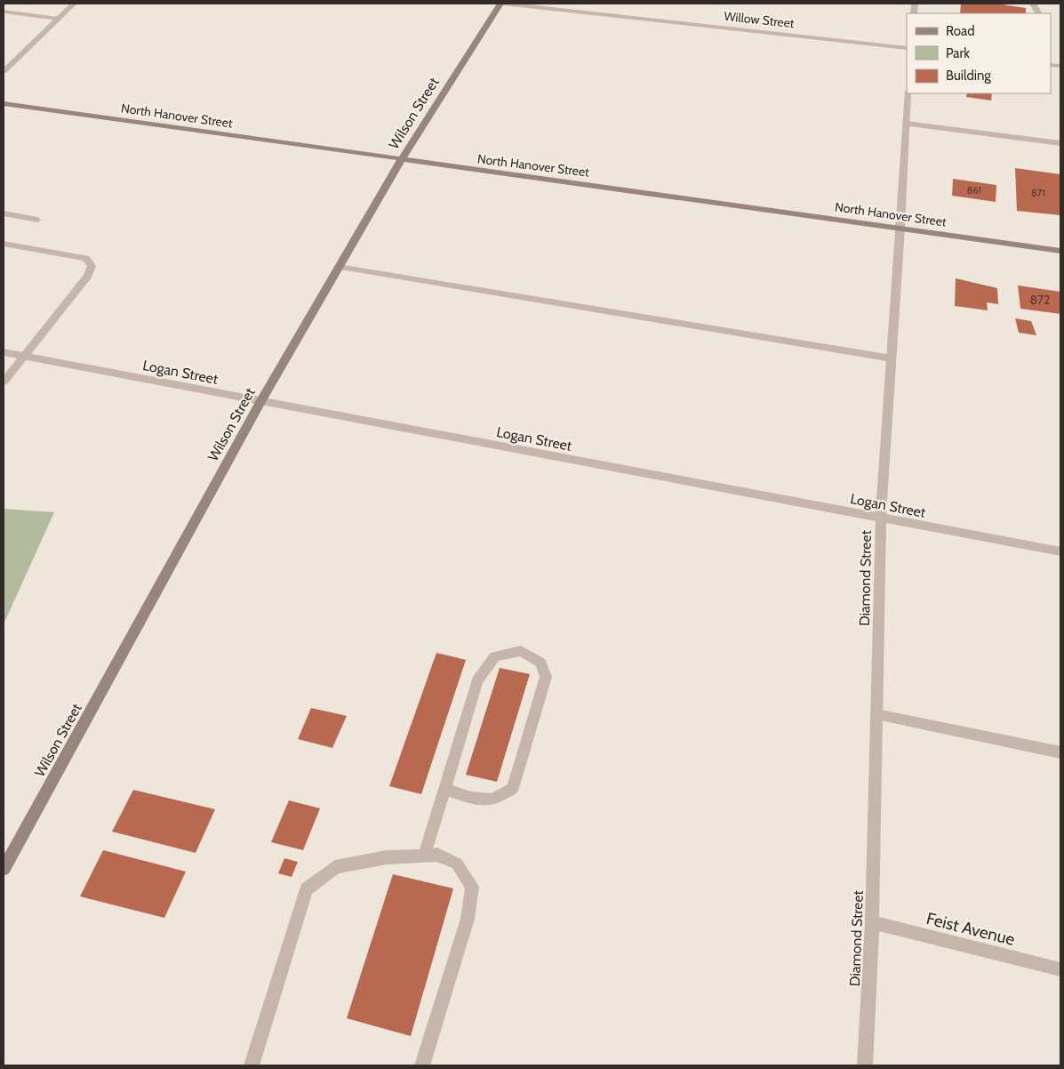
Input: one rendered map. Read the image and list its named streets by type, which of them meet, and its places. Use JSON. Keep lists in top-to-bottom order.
{
  "streets": {
    "street": [
      "Willow Street",
      "Wilson Street",
      "North Hanover Street",
      "Logan Street",
      "Diamond Street",
      "Feist Avenue"
    ]
  },
  "crossings": [
    ["Willow Street", "Wilson Street"],
    ["Wilson Street", "North Hanover Street"],
    ["Wilson Street", "Logan Street"],
    ["North Hanover Street", "Diamond Street"],
    ["Logan Street", "Diamond Street"],
    ["Diamond Street", "Feist Avenue"]
  ],
  "house_numbers": ["861", "871", "872"],
  "legend": ["Road", "Park", "Building"]
}
